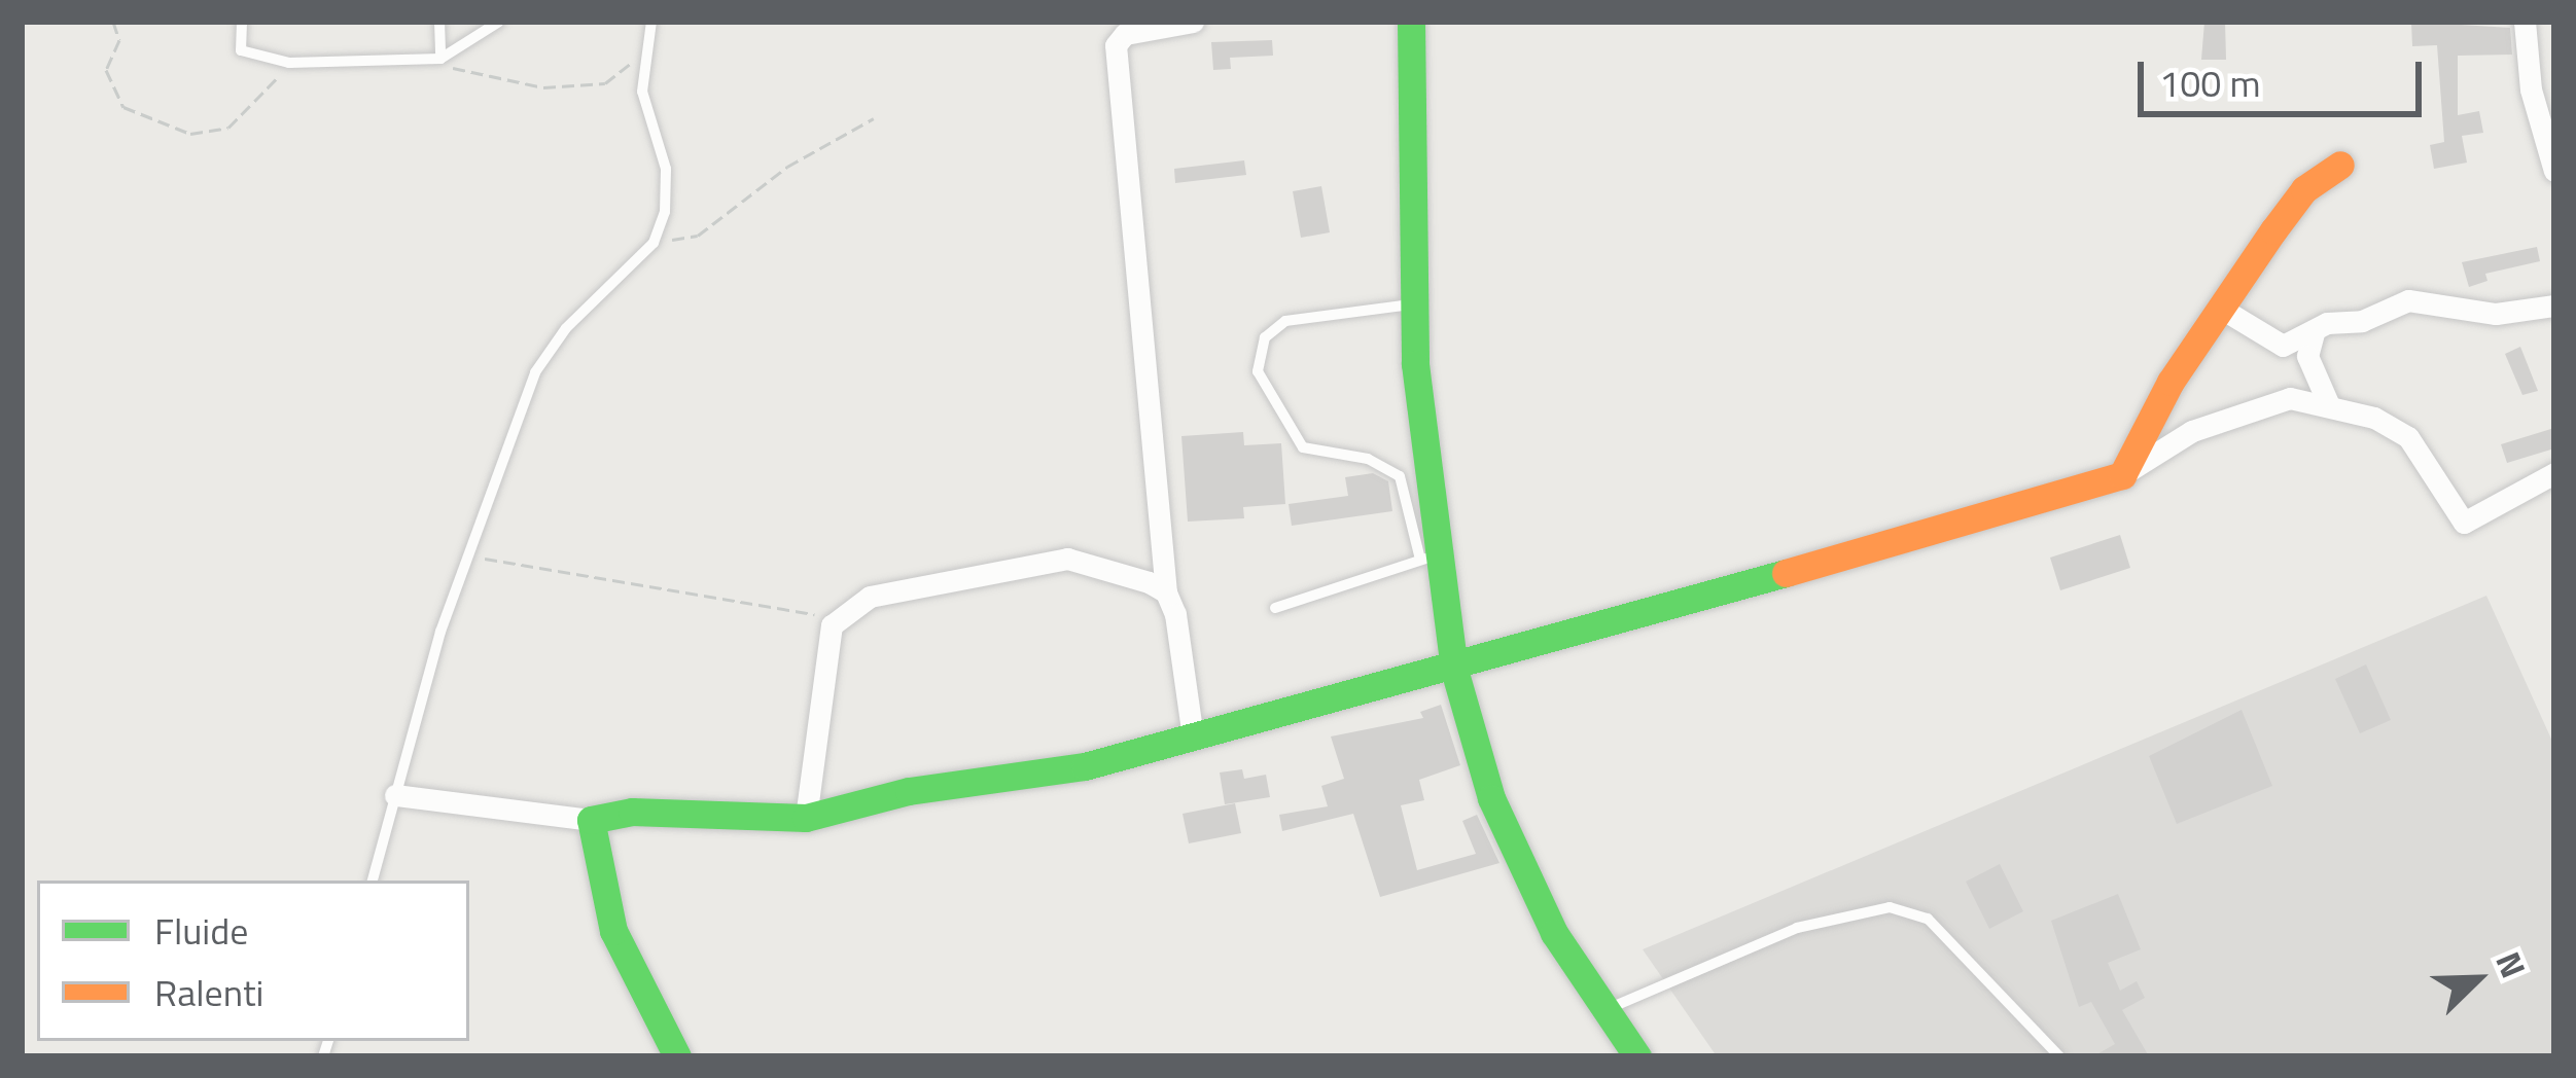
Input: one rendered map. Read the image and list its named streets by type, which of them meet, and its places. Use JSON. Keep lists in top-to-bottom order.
{
  "legend": ["Fluide", "Ralenti"],
  "scale_bar": "100 m",
  "north": "top right"
}
